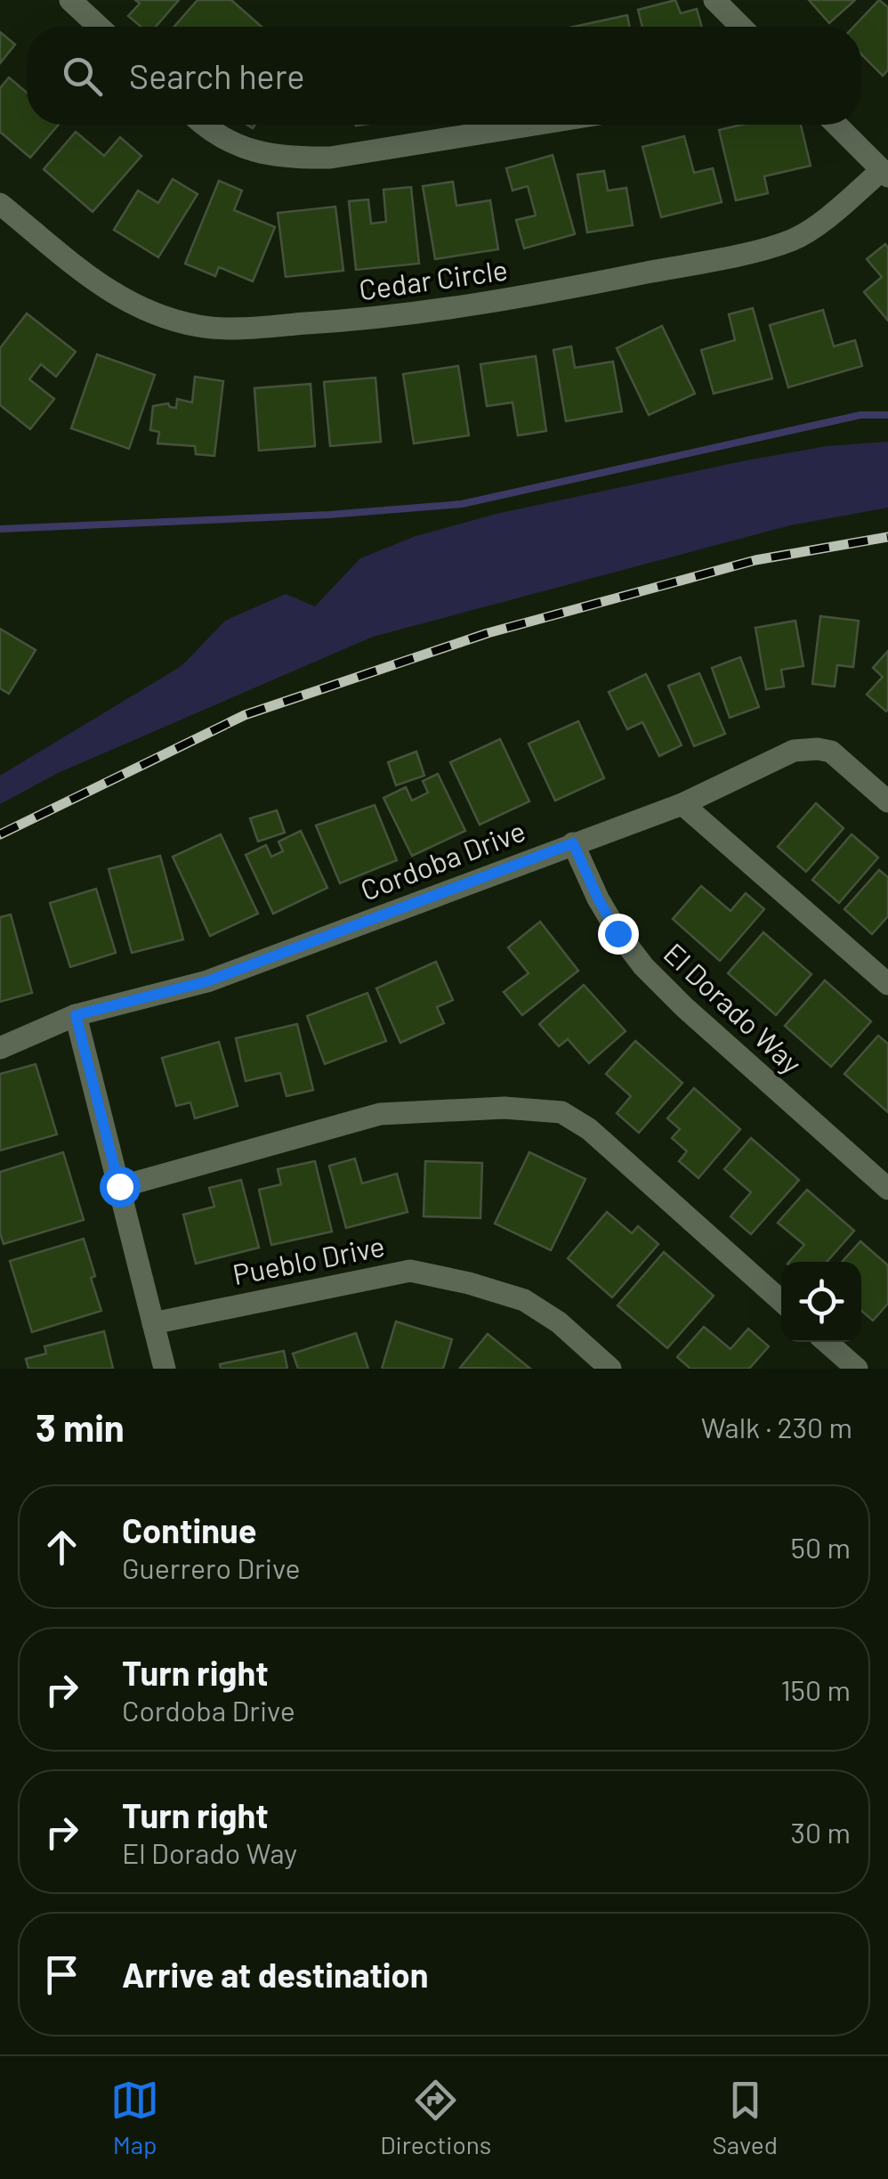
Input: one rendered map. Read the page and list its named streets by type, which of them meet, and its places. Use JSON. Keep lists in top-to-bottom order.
{
  "streets": {
    "street": [
      "Cedar Circle",
      "Cordoba Drive",
      "El Dorado Way",
      "Pueblo Drive"
    ]
  },
  "crossings": [
    ["Cordoba Drive", "El Dorado Way"]
  ],
  "page": {
    "search": "Search here",
    "heading": ["3 min", "Walk · 230 m"],
    "list": [
      ["Continue", "Guerrero Drive", "50 m"],
      ["Turn right", "Cordoba Drive", "150 m"],
      ["Turn right", "El Dorado Way", "30 m"],
      "Arrive at destination"
    ],
    "nav": ["Map", "Directions", "Saved"]
  }
}
